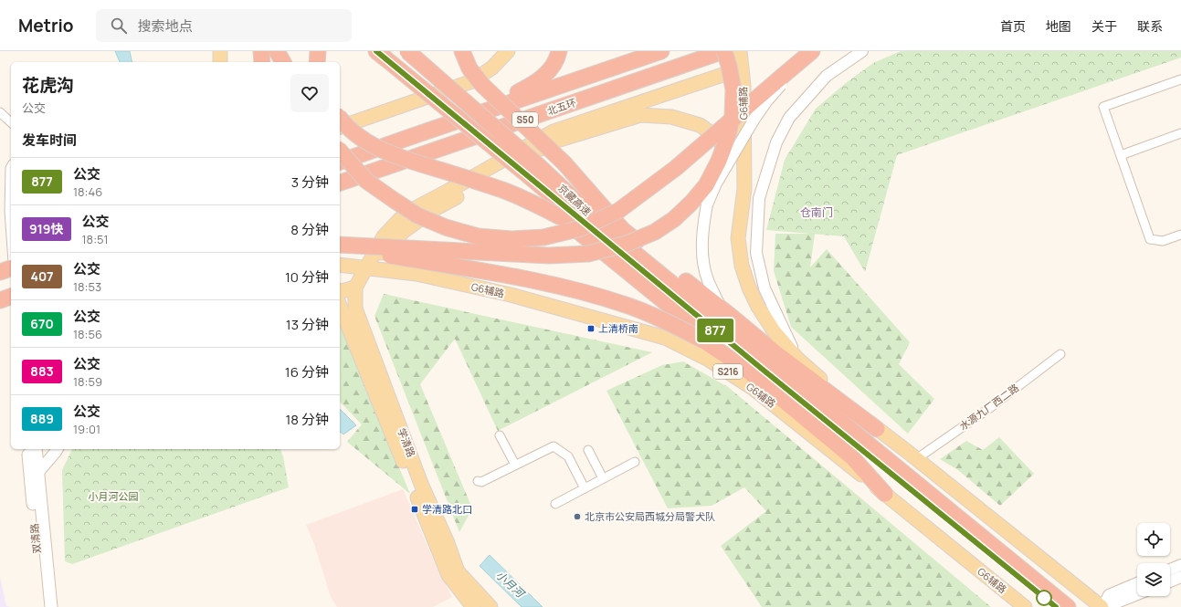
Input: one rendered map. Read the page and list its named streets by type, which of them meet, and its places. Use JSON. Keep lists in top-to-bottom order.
{
  "streets": {
    "highway": ["北五环", "S50", "京藏高速"],
    "main road": [
      "G6辅路",
      "S216",
      "学清路",
      "双清路"
    ],
    "street": ["水源九厂西二路"]
  },
  "crossings": [
    ["G6辅路", "水源九厂西二路"],
    ["G6辅路", "学清路"]
  ],
  "districts": ["仓南门"],
  "water": ["小月河"],
  "parks": ["小月河公园"],
  "places": {
    "transit": ["上清桥南", "学清路北口"],
    "other": ["北京市公安局西城分局警犬队"]
  },
  "lines": ["bus line 877"],
  "page": {
    "header": "Metrio",
    "search": "搜索地点",
    "nav": [
      "首页",
      "地图",
      "关于",
      "联系"
    ],
    "on_map": "877",
    "heading": [
      ["花虎沟", "公交"],
      "发车时间"
    ],
    "list": [
      {
        "mark": "877",
        "name": "公交",
        "note": "18:46",
        "value": "3 分钟"
      },
      {
        "mark": "919快",
        "name": "公交",
        "note": "18:51",
        "value": "8 分钟"
      },
      {
        "mark": "407",
        "name": "公交",
        "note": "18:53",
        "value": "10 分钟"
      },
      {
        "mark": "670",
        "name": "公交",
        "note": "18:56",
        "value": "13 分钟"
      },
      {
        "mark": "883",
        "name": "公交",
        "note": "18:59",
        "value": "16 分钟"
      },
      {
        "mark": "889",
        "name": "公交",
        "note": "19:01",
        "value": "18 分钟"
      }
    ]
  }
}
